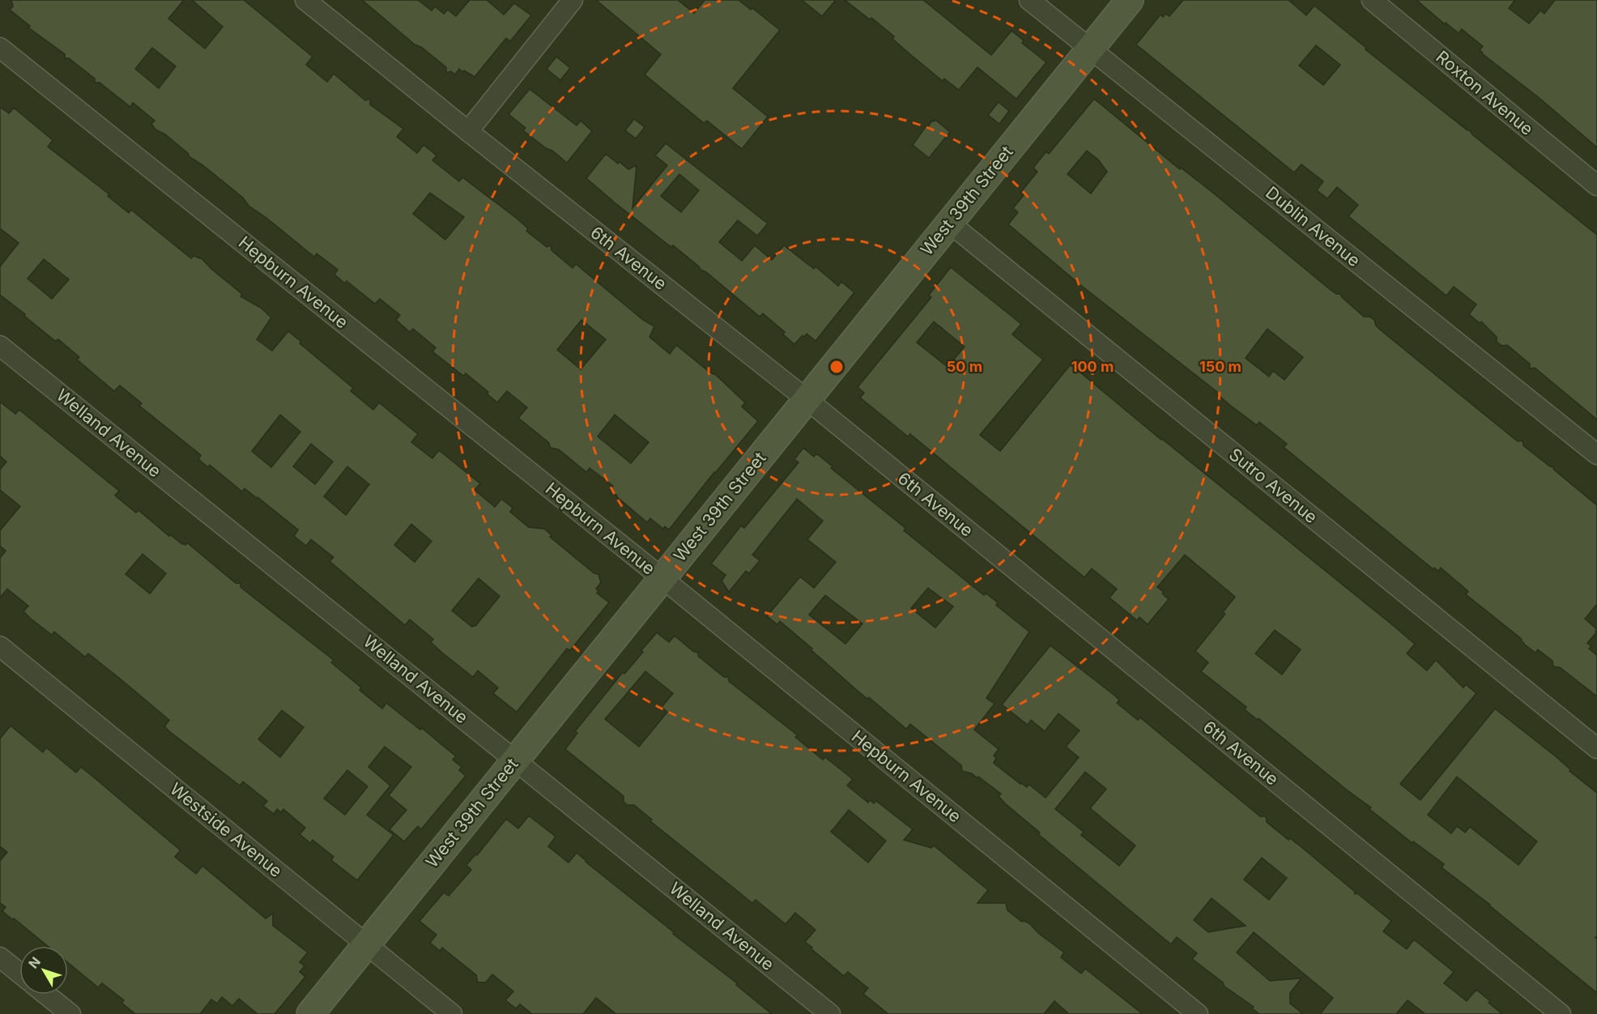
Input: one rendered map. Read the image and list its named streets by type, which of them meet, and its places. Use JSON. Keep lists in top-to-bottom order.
{
  "streets": {
    "street": [
      "Roxton Avenue",
      "West 39th Street",
      "Dublin Avenue",
      "6th Avenue",
      "Hepburn Avenue",
      "Welland Avenue",
      "Sutro Avenue",
      "Westside Avenue"
    ]
  },
  "crossings": [
    ["West 39th Street", "Dublin Avenue"],
    ["West 39th Street", "6th Avenue"],
    ["West 39th Street", "Hepburn Avenue"],
    ["West 39th Street", "Welland Avenue"],
    ["West 39th Street", "Sutro Avenue"],
    ["West 39th Street", "Westside Avenue"]
  ],
  "north": "top left",
  "rings": ["50 m", "100 m", "150 m"]
}
